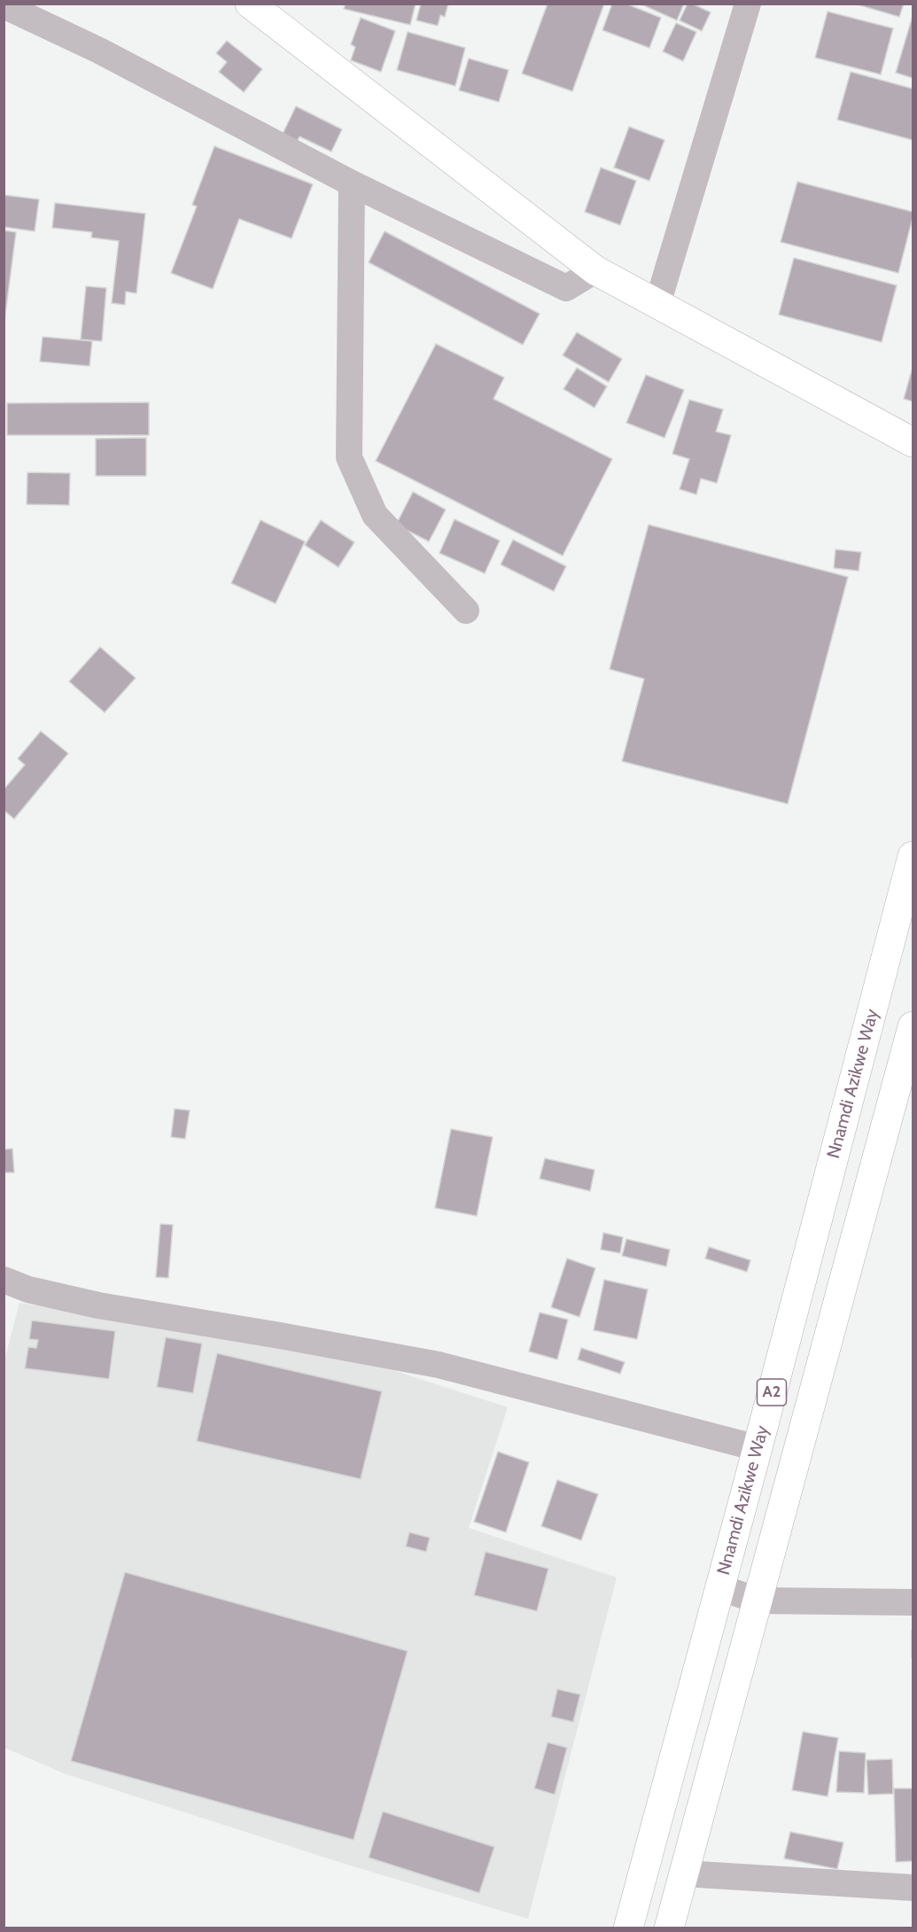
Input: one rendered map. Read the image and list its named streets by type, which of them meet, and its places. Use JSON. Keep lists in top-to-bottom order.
{
  "streets": {
    "main road": ["Nnamdi Azikwe Way", "A2"]
  }
}
